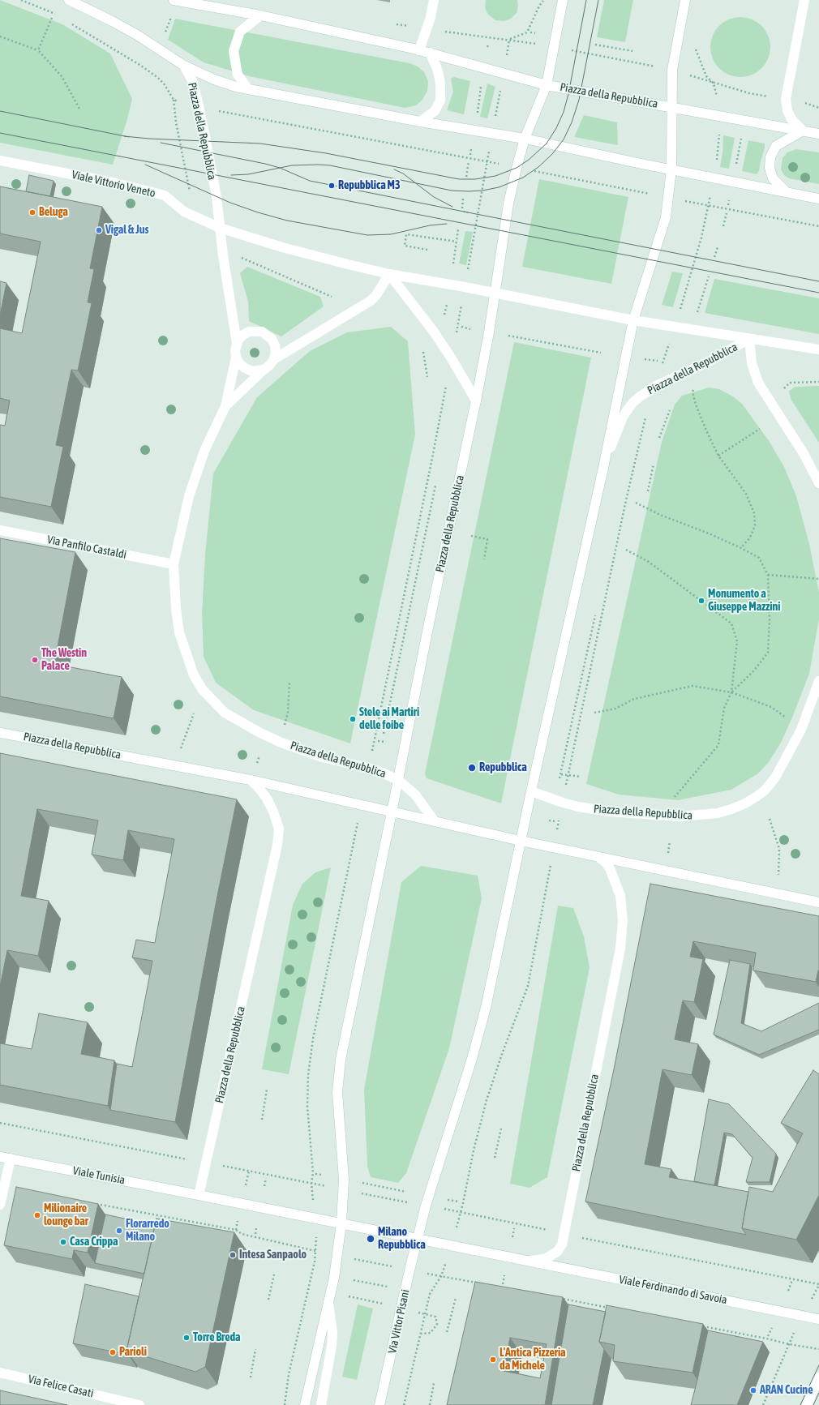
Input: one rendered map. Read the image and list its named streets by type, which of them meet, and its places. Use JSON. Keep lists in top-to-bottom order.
{
  "streets": {
    "street": [
      "Piazza della Repubblica",
      "Viale Vittorio Veneto",
      "Via Panfilo Castaldi",
      "Viale Tunisia",
      "Viale Ferdinando di Savoia",
      "Via Vittor Pisani",
      "Via Felice Casati"
    ]
  },
  "crossings": [
    ["Piazza della Repubblica", "Viale Vittorio Veneto"],
    ["Piazza della Repubblica", "Via Panfilo Castaldi"],
    ["Piazza della Repubblica", "Viale Tunisia"],
    ["Piazza della Repubblica", "Viale Ferdinando di Savoia"],
    ["Piazza della Repubblica", "Via Vittor Pisani"]
  ],
  "places": [
    "Repubblica M3",
    "Beluga",
    "Vigal & Jus",
    "Monumento a Giuseppe Mazzini",
    "The Westin Palace",
    "Stele ai Martiri delle foibe",
    "Repubblica",
    "Milionaire lounge bar",
    "Florarredo Milano",
    "Milano Repubblica",
    "Casa Crippa",
    "Intesa Sanpaolo",
    "Torre Breda",
    "Parioli",
    "L'Antica Pizzeria da Michele",
    "ARAN Cucine"
  ]
}
